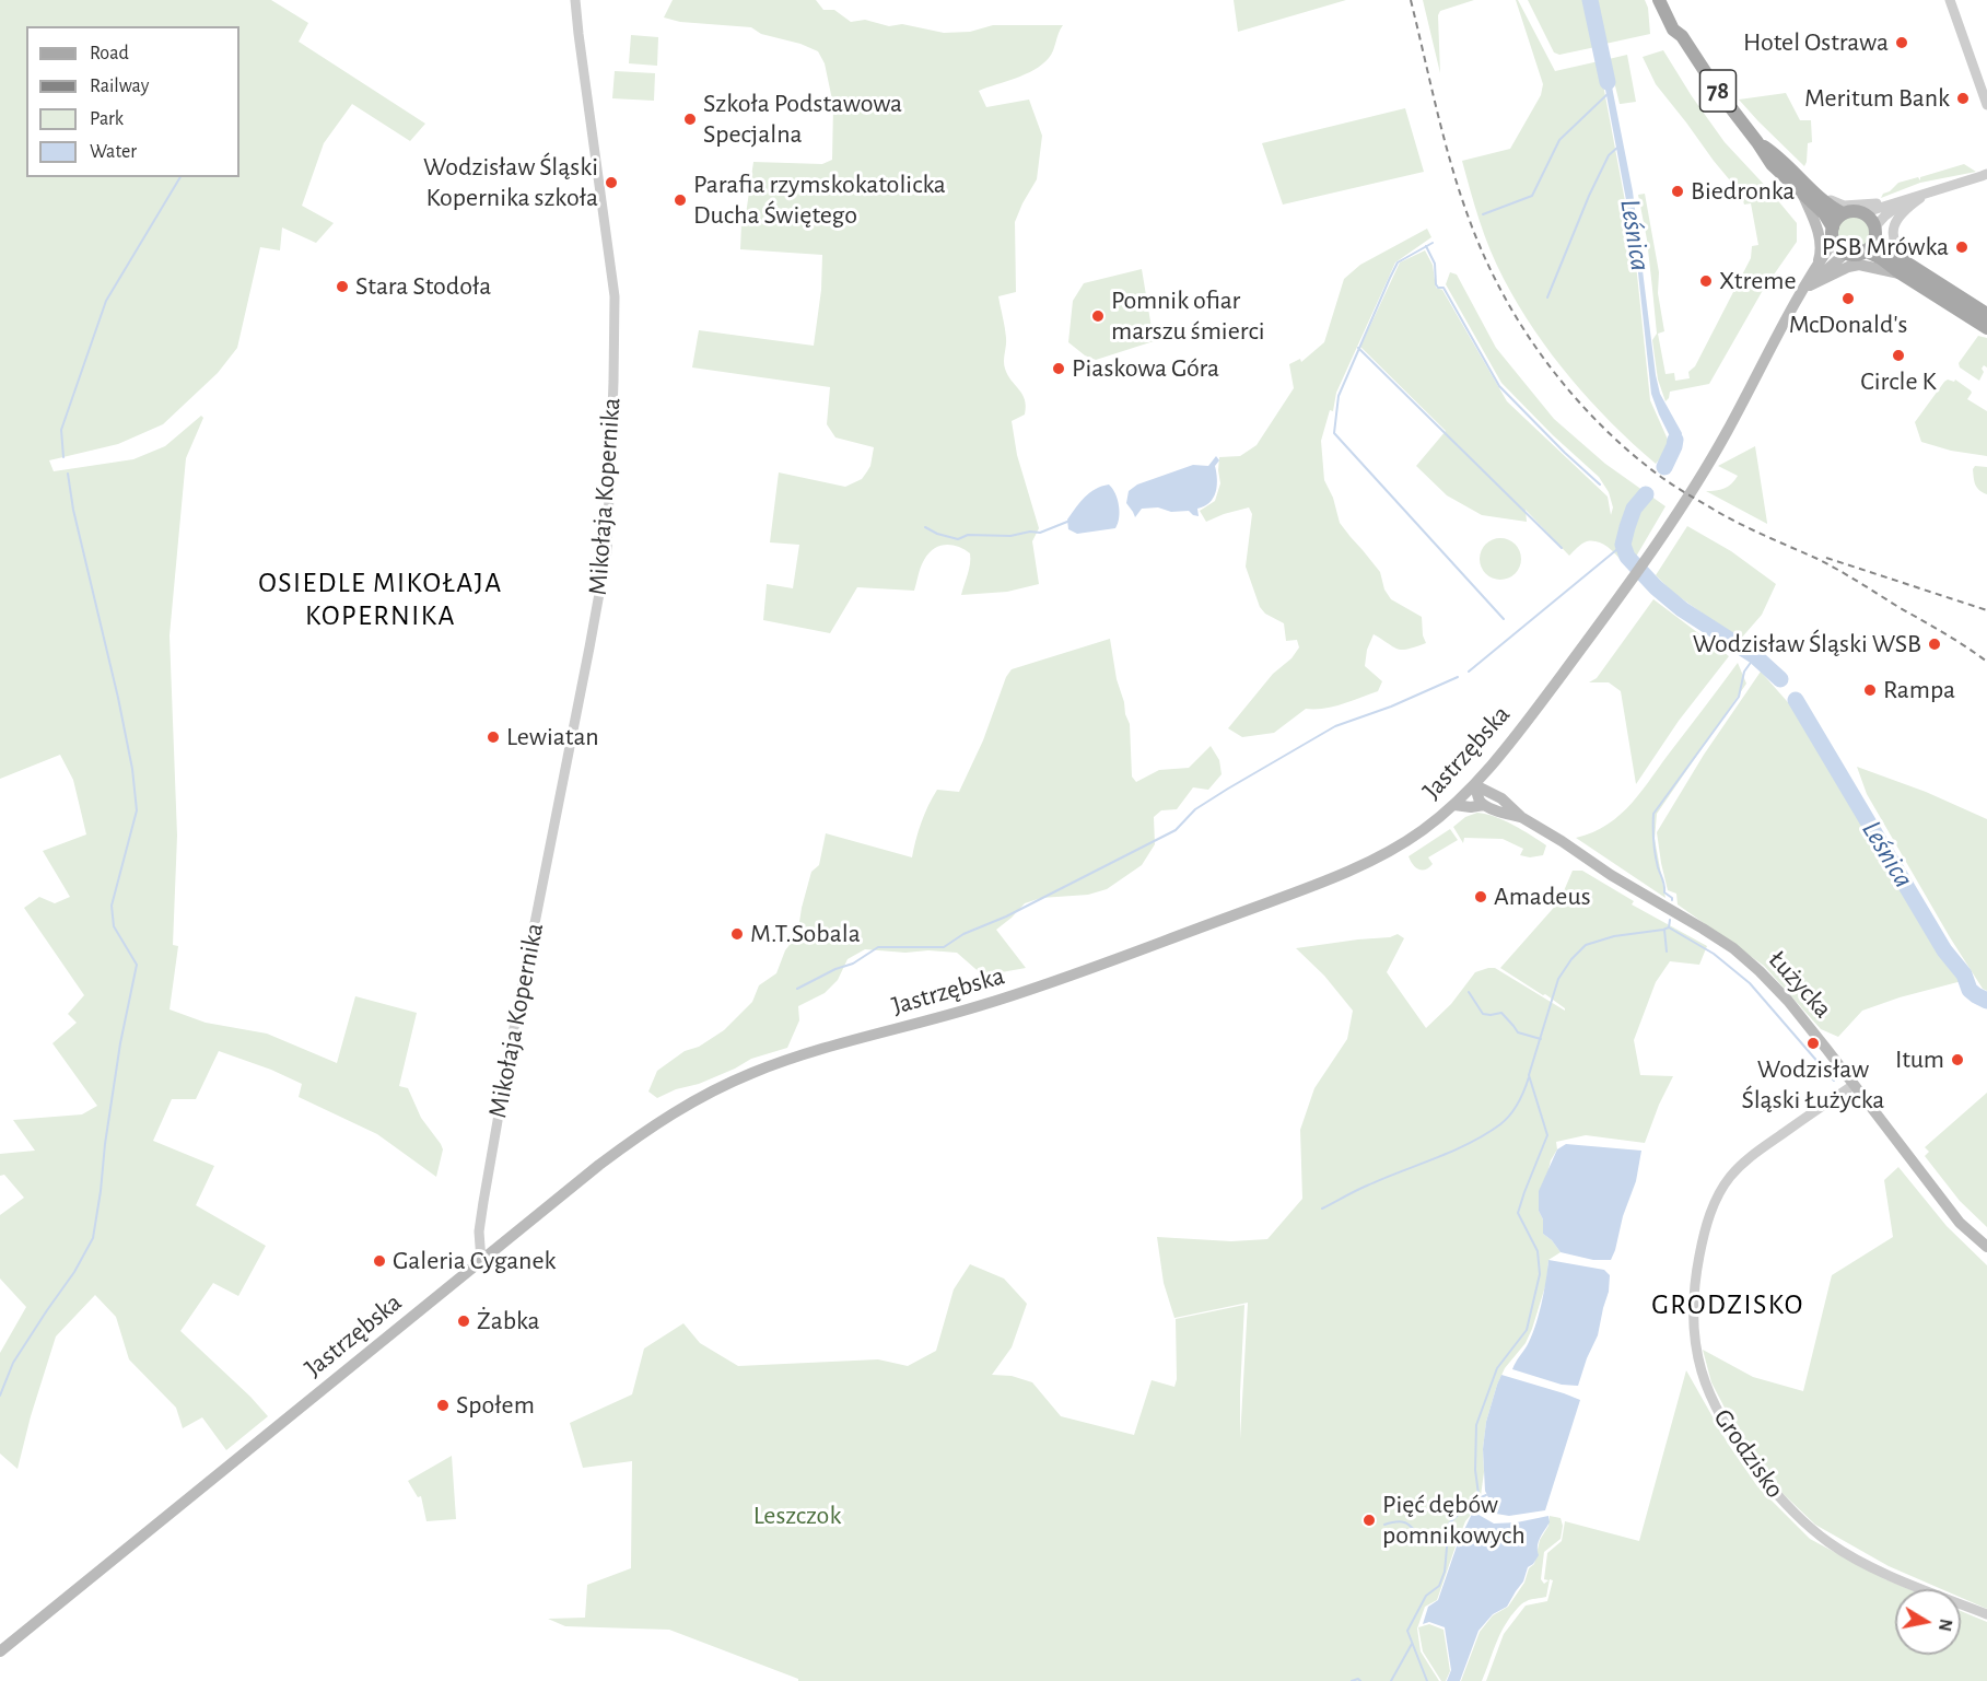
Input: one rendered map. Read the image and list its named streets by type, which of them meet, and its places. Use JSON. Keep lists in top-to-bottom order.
{
  "streets": {
    "main road": ["78", "Jastrzębska", "Łużycka"],
    "street": ["Mikołaja Kopernika", "Grodzisko"]
  },
  "crossings": [
    ["78", "Jastrzębska"],
    ["Mikołaja Kopernika", "Jastrzębska"],
    ["Jastrzębska", "Łużycka"],
    ["Łużycka", "Grodzisko"]
  ],
  "districts": ["OSIEDLE MIKOŁAJA KOPERNIKA", "GRODZISKO"],
  "water": ["Leśnica"],
  "parks": ["Leszczok"],
  "places": [
    "Hotel Ostrawa",
    "Meritum Bank",
    "Szkoła Podstawowa Specjalna",
    "Wodzisław Śląski Kopernika szkoła",
    "Biedronka",
    "Parafia rzymskokatolicka Ducha Świętego",
    "PSB Mrówka",
    "Xtreme",
    "Stara Stodoła",
    "McDonald's",
    "Pomnik ofiar marszu śmierci",
    "Circle K",
    "Piaskowa Góra",
    "Wodzisław Śląski WSB",
    "Rampa",
    "Lewiatan",
    "Amadeus",
    "M.T.Sobala",
    "Wodzisław Śląski Łużycka",
    "Itum",
    "Galeria Cyganek",
    "Żabka",
    "Społem",
    "Pięć dębów pomnikowych"
  ],
  "legend": [
    "Road",
    "Railway",
    "Park",
    "Water"
  ],
  "north": "right"
}
